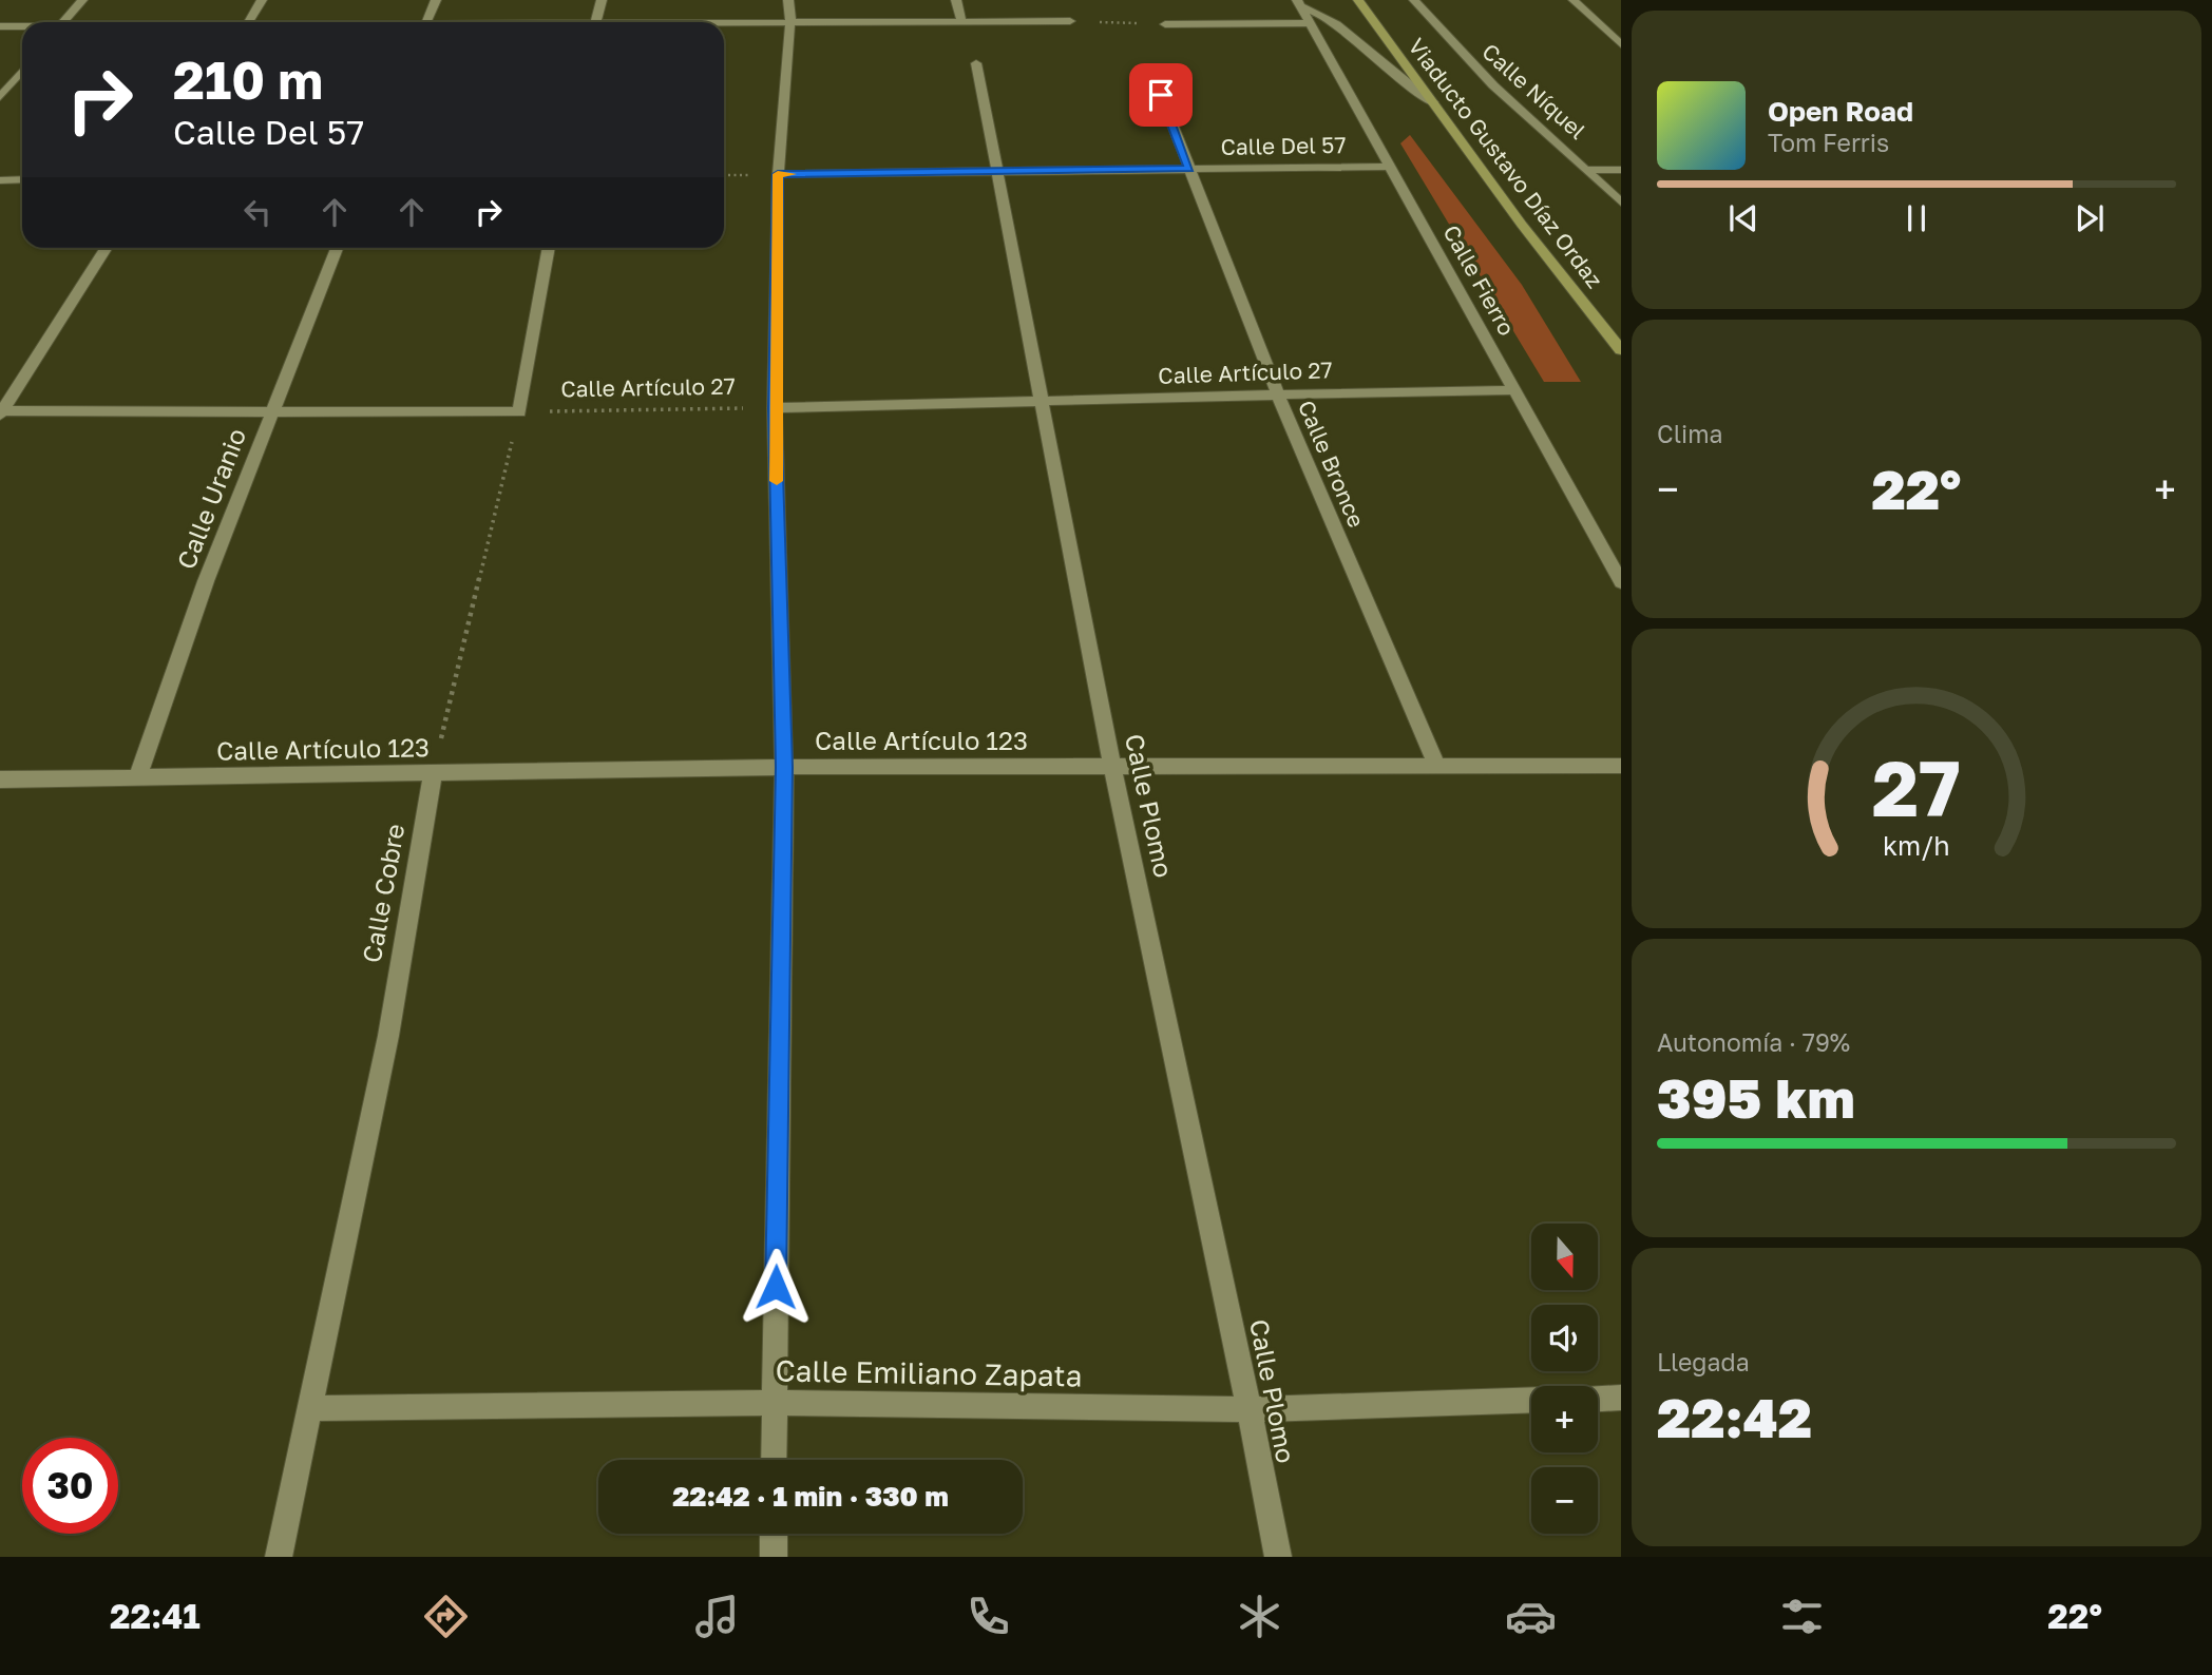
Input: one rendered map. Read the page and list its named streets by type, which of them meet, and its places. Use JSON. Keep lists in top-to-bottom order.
{
  "streets": {
    "main road": ["Viaducto Gustavo Díaz Ordaz"],
    "street": [
      "Calle Níquel",
      "Calle Del 57",
      "Calle Fierro",
      "Calle Artículo 27",
      "Calle Bronce",
      "Calle Uranio",
      "Calle Artículo 123",
      "Calle Plomo",
      "Calle Cobre",
      "Calle Emiliano Zapata"
    ]
  },
  "crossings": [
    ["Calle Del 57", "Calle Fierro"],
    ["Calle Del 57", "Calle Bronce"],
    ["Calle Del 57", "Calle Plomo"],
    ["Calle Fierro", "Calle Artículo 27"],
    ["Calle Artículo 27", "Calle Bronce"],
    ["Calle Artículo 27", "Calle Plomo"],
    ["Calle Bronce", "Calle Artículo 123"],
    ["Calle Uranio", "Calle Artículo 123"],
    ["Calle Artículo 123", "Calle Plomo"],
    ["Calle Artículo 123", "Calle Cobre"],
    ["Calle Plomo", "Calle Emiliano Zapata"],
    ["Calle Cobre", "Calle Emiliano Zapata"]
  ],
  "north": "bottom",
  "page": {
    "turn": ["210 m", "Calle Del 57"],
    "song": ["Open Road", "Tom Ferris"],
    "tile": [
      "Clima",
      ["Autonomía · 79%", "395 km"],
      ["Llegada", "22:42"]
    ],
    "heat": ["−", "22°", "+"],
    "map_buttons": ["+", "−"],
    "limit": "30",
    "trip": "22:42 · 1 min · 330 m",
    "tabs": ["22:41", "22°"],
    "gauge": ["27", "km/h"]
  }
}
